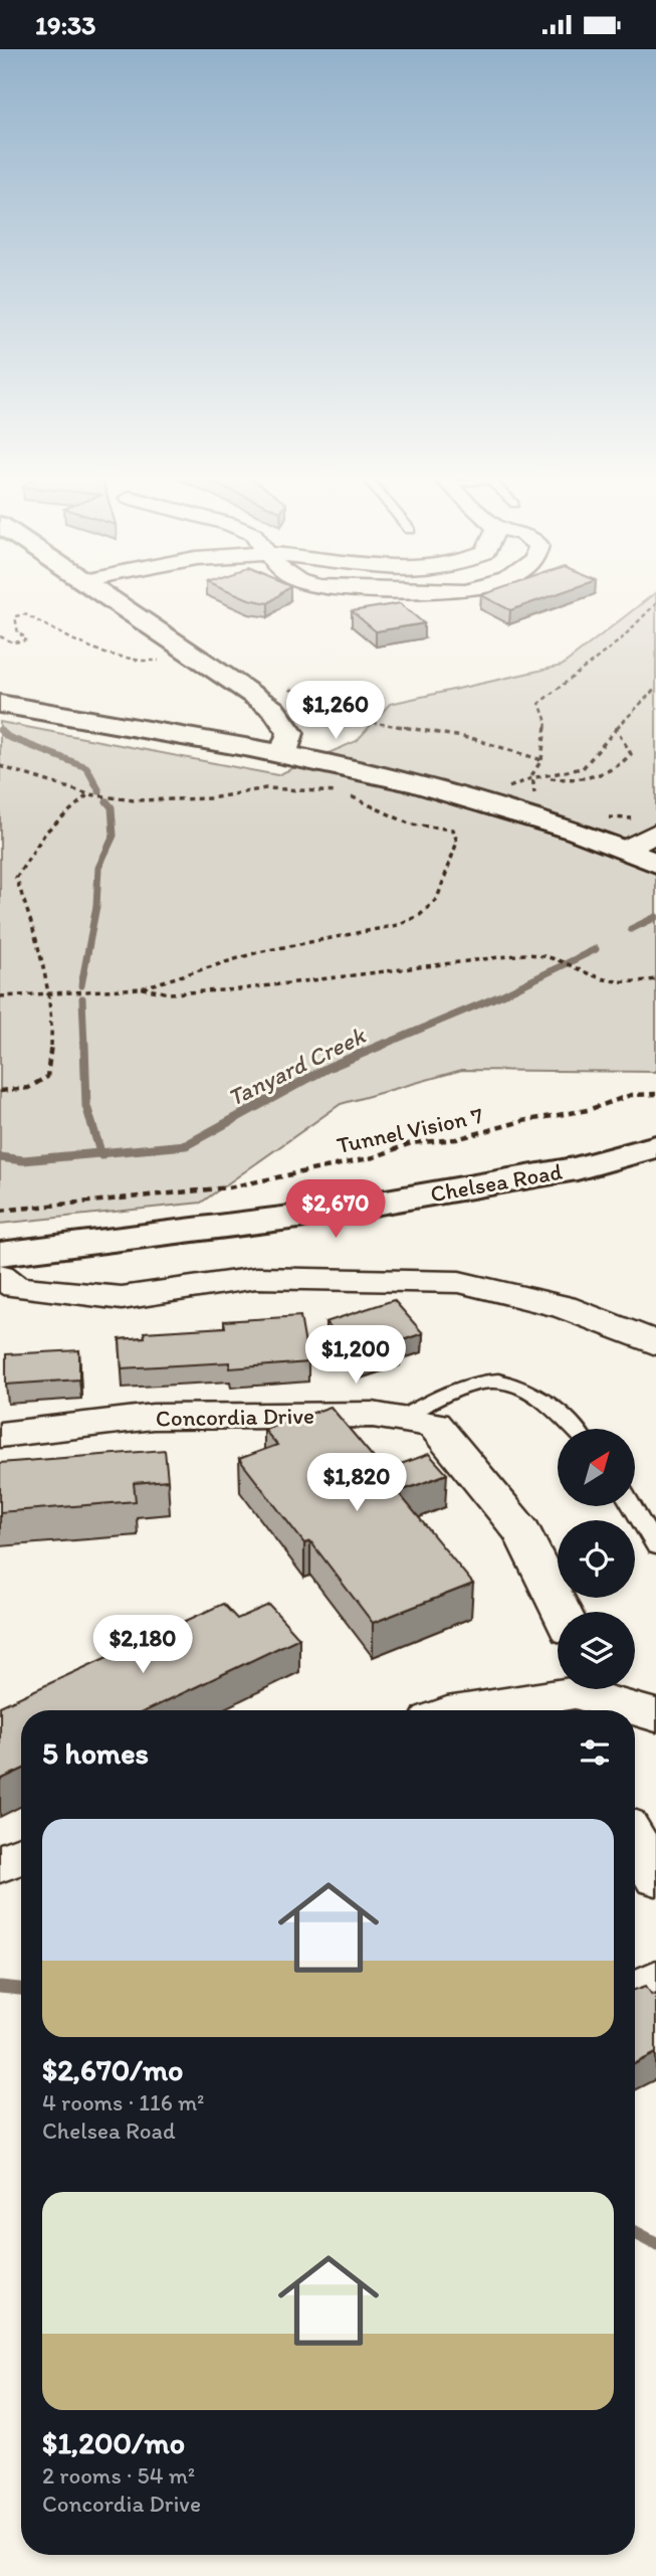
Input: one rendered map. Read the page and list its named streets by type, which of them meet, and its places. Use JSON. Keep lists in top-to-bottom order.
{
  "streets": {
    "street": ["Chelsea Road", "Concordia Drive"],
    "path": ["Tunnel Vision 7"]
  },
  "water": ["Tanyard Creek"],
  "north": "top right",
  "page": {
    "status": "19:33",
    "price": [
      "$1,260",
      "$2,670",
      "$1,200",
      "$1,820",
      "$2,180"
    ],
    "heading": "5 homes",
    "list": [
      {
        "name": "$2,670/mo",
        "note": "4 rooms · 116 m² · Chelsea Road"
      },
      {
        "name": "$1,200/mo",
        "note": "2 rooms · 54 m² · Concordia Drive"
      }
    ]
  }
}
